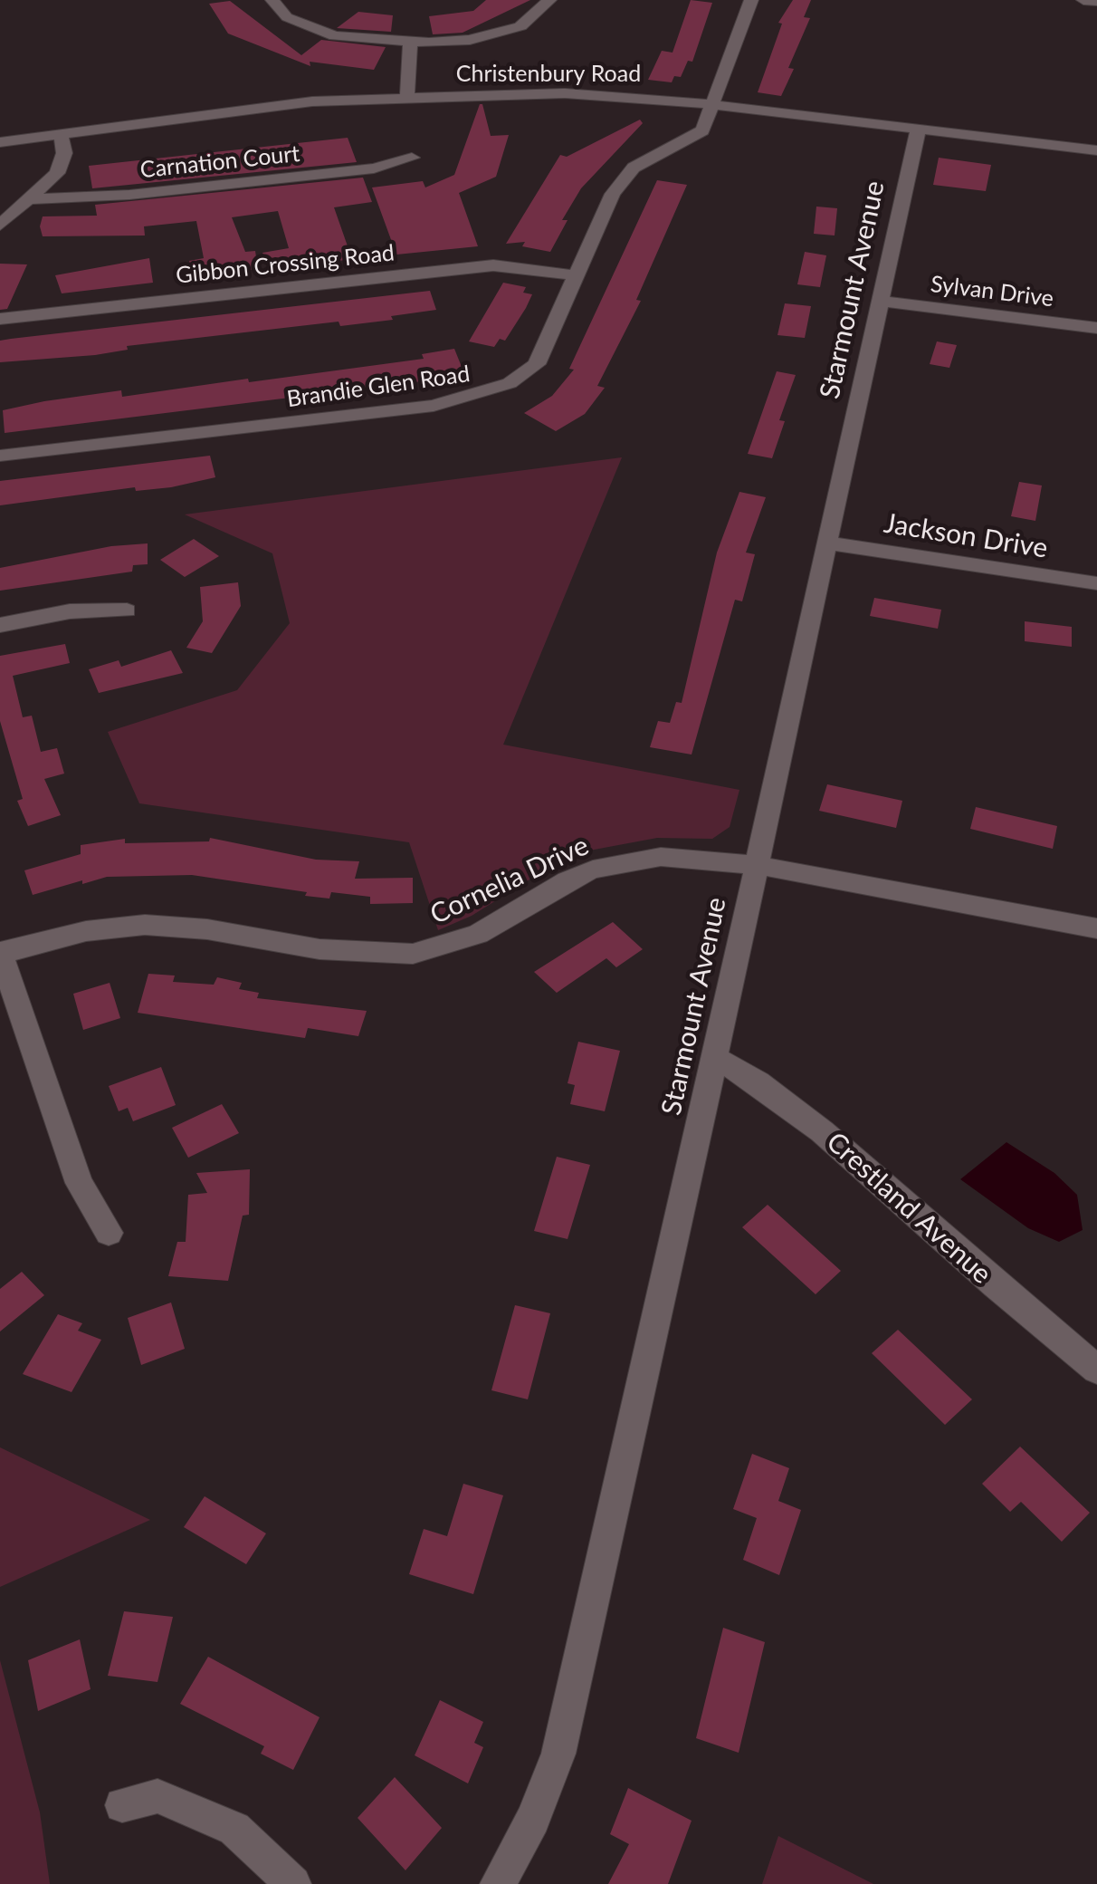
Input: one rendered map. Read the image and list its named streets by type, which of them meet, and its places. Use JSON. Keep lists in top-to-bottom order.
{
  "streets": {
    "street": [
      "Christenbury Road",
      "Carnation Court",
      "Gibbon Crossing Road",
      "Starmount Avenue",
      "Sylvan Drive",
      "Brandie Glen Road",
      "Jackson Drive",
      "Cornelia Drive",
      "Crestland Avenue"
    ]
  },
  "crossings": [
    ["Christenbury Road", "Starmount Avenue"],
    ["Christenbury Road", "Brandie Glen Road"],
    ["Gibbon Crossing Road", "Brandie Glen Road"],
    ["Starmount Avenue", "Sylvan Drive"],
    ["Starmount Avenue", "Jackson Drive"],
    ["Starmount Avenue", "Cornelia Drive"],
    ["Starmount Avenue", "Crestland Avenue"]
  ]
}
